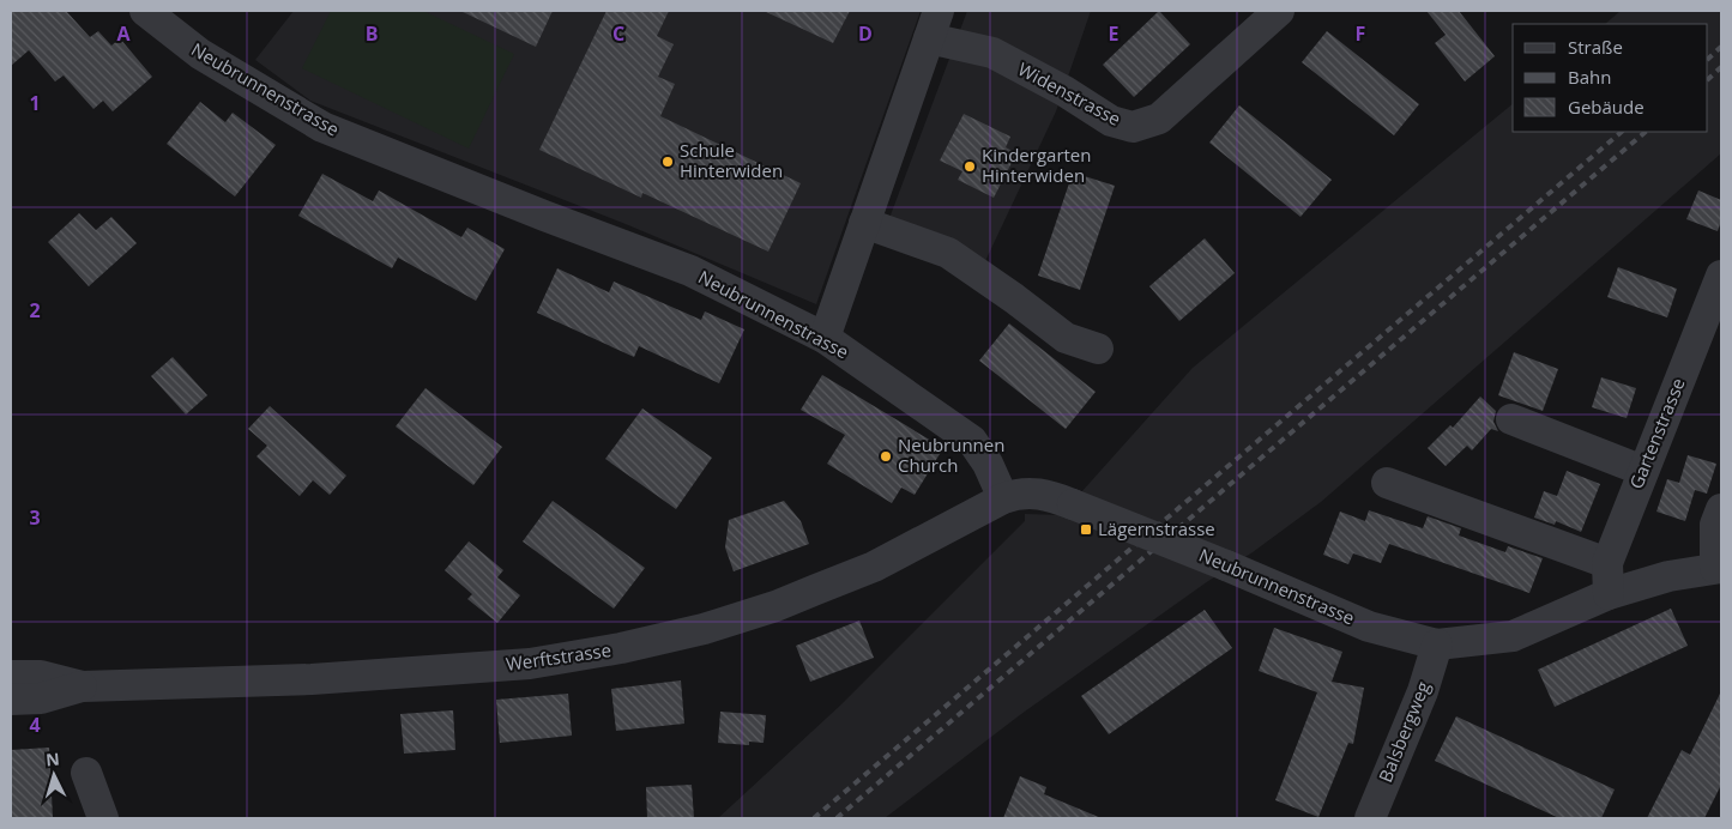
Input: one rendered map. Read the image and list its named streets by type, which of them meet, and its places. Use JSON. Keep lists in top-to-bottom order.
{
  "streets": {
    "street": [
      "Neubrunnenstrasse",
      "Widenstrasse",
      "Gartenstrasse",
      "Werftstrasse",
      "Balsbergweg"
    ]
  },
  "crossings": [
    ["Neubrunnenstrasse", "Gartenstrasse"],
    ["Neubrunnenstrasse", "Werftstrasse"],
    ["Neubrunnenstrasse", "Balsbergweg"]
  ],
  "places": {
    "other": ["Schule Hinterwiden", "Kindergarten Hinterwiden", "Neubrunnen Church"],
    "transit": ["Lägernstrasse"]
  },
  "legend": ["Straße", "Bahn", "Gebäude"],
  "north": "top",
  "grid": {
    "columns": [
      "A",
      "B",
      "C",
      "D",
      "E",
      "F"
    ],
    "rows": [
      "1",
      "2",
      "3",
      "4"
    ]
  }
}
